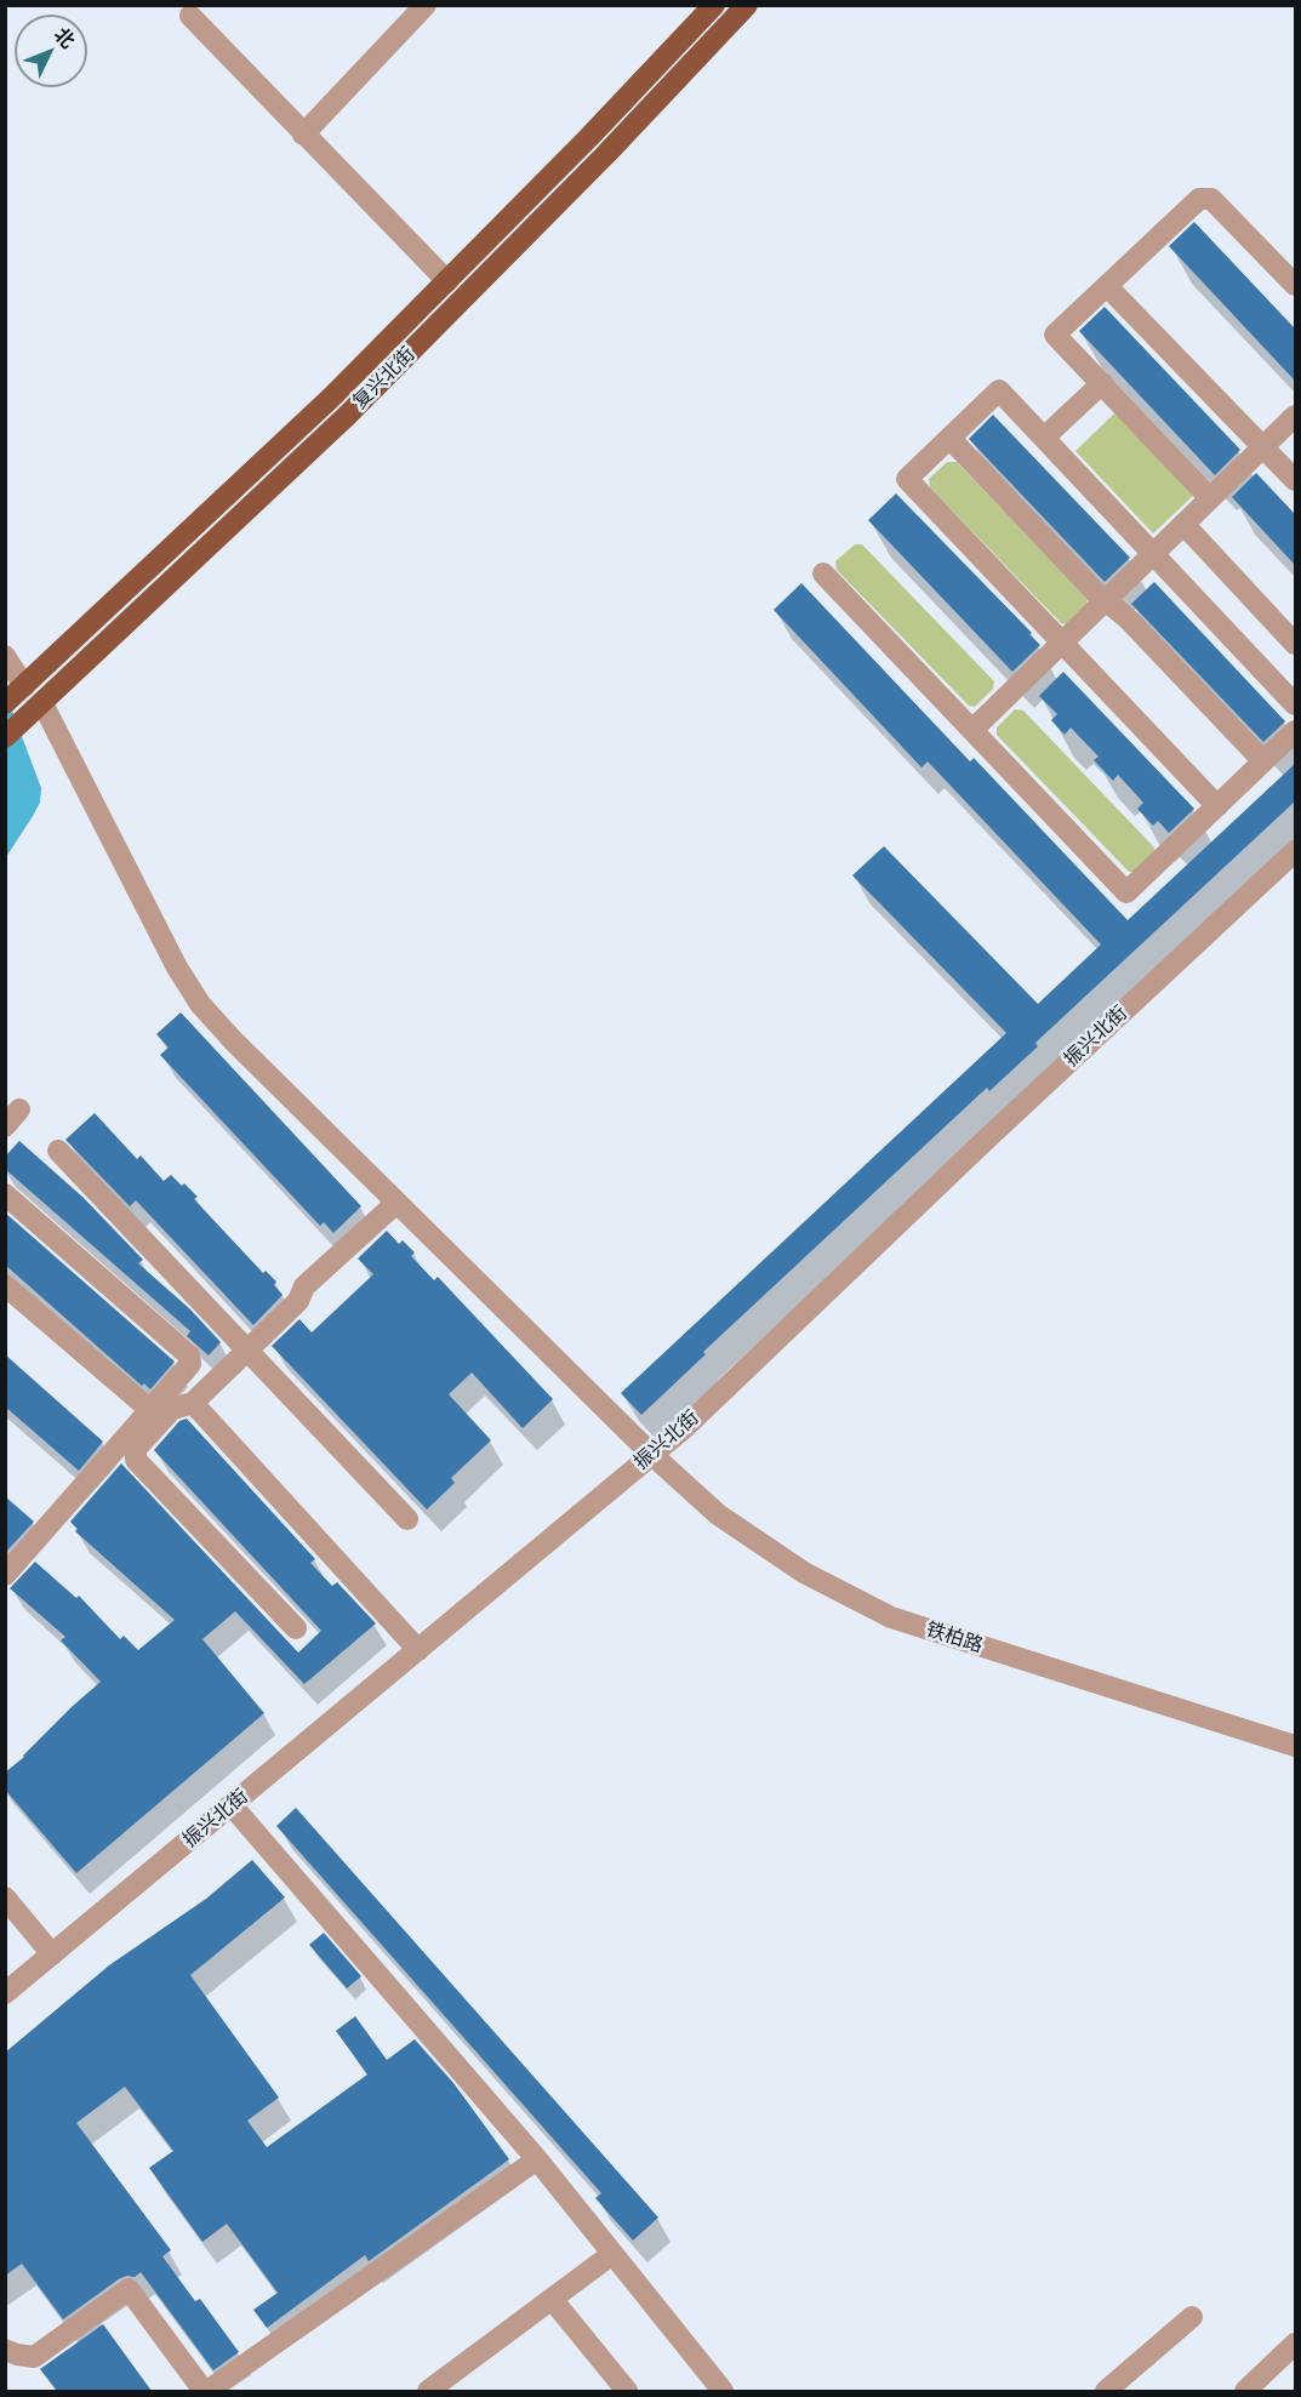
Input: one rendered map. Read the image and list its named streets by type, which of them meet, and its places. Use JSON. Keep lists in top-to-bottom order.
{
  "streets": {
    "main road": ["复兴北街"],
    "street": ["振兴北街", "铁柏路"]
  },
  "crossings": [
    ["复兴北街", "铁柏路"],
    ["振兴北街", "铁柏路"]
  ],
  "north": "top right"
}
